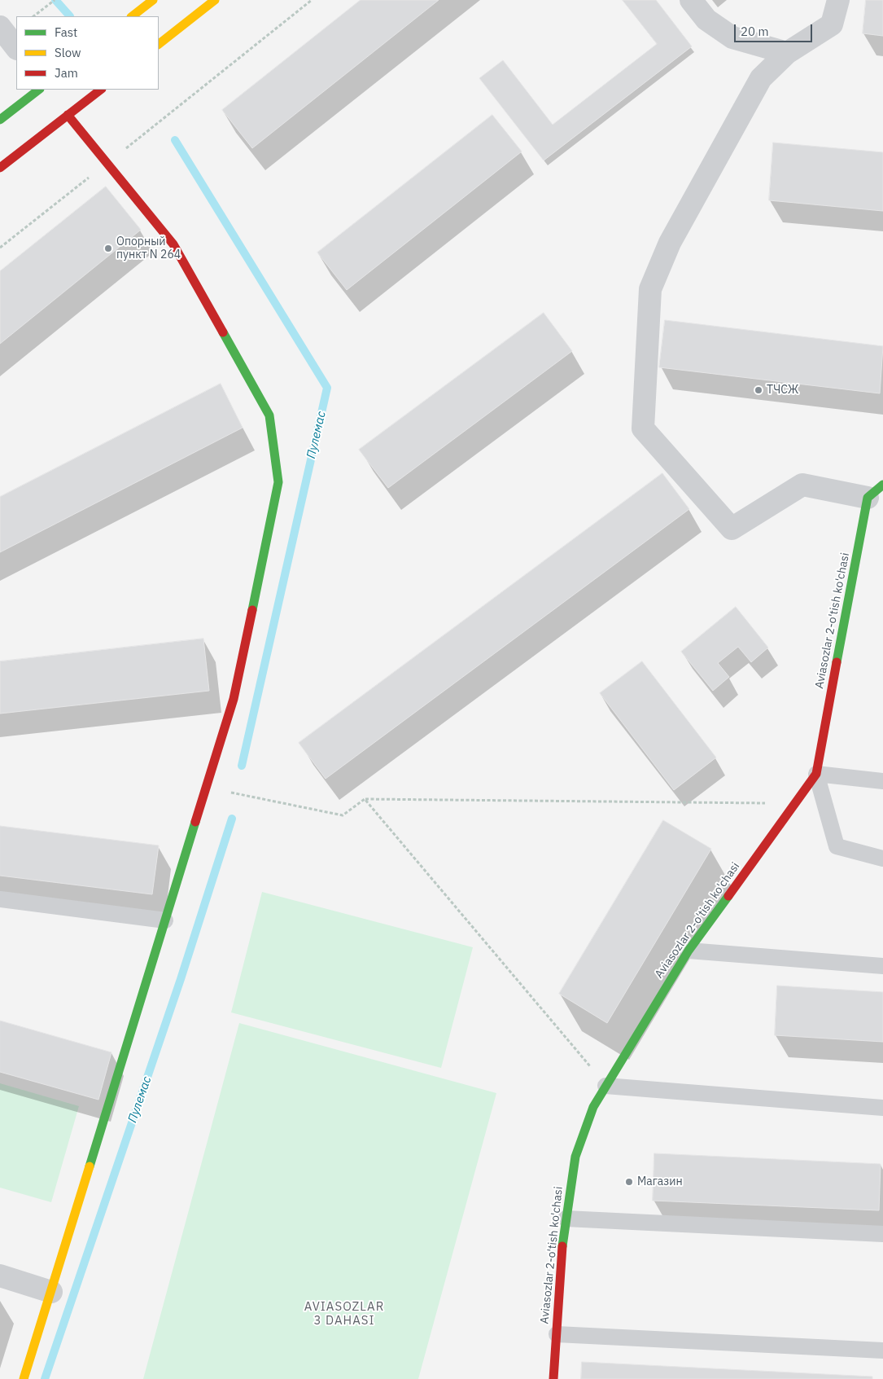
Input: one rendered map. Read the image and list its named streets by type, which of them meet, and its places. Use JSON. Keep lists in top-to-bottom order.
{
  "streets": {
    "street": ["Aviasozlar 2-o'tish ko'chasi"]
  },
  "districts": ["AVIASOZLAR 3 DAHASI"],
  "water": ["Пулемас"],
  "places": ["Опорный пункт N 264", "ТЧСЖ", "Магазин"],
  "legend": ["Fast", "Slow", "Jam"],
  "scale_bar": "20 m"
}
